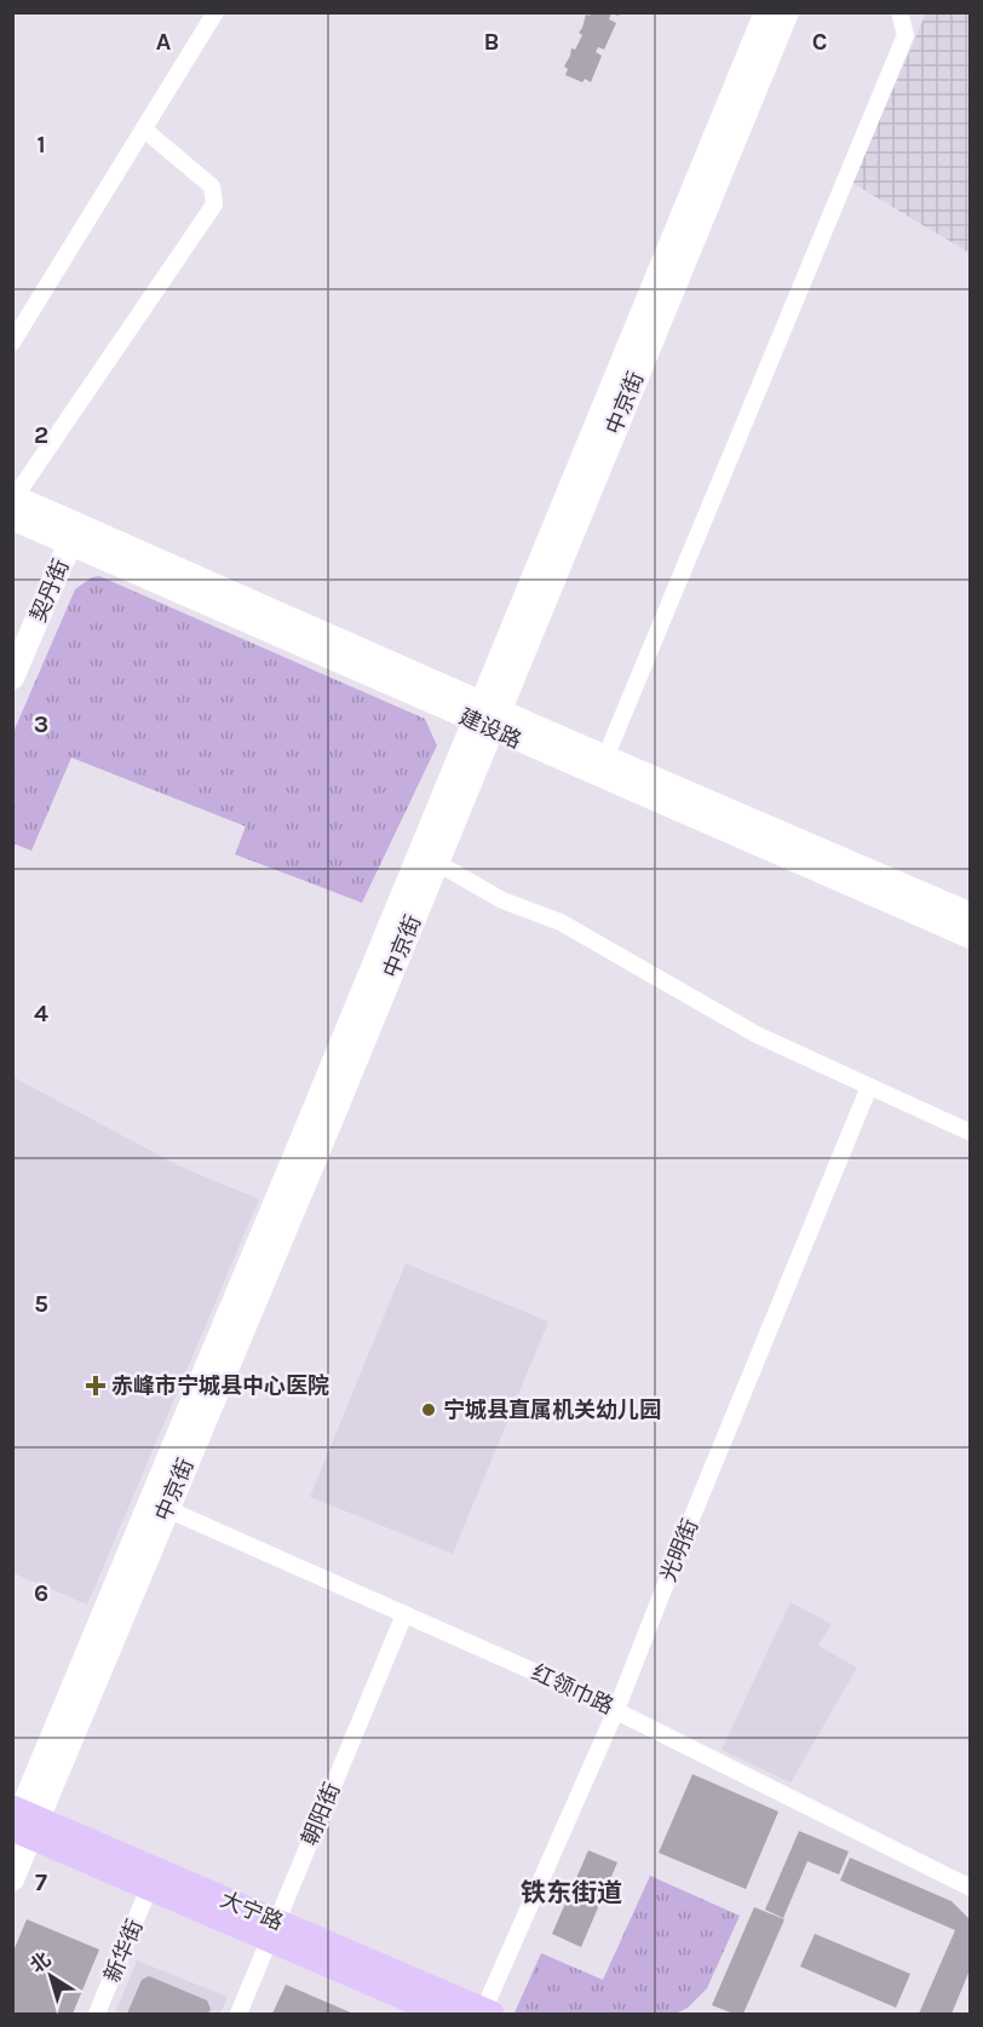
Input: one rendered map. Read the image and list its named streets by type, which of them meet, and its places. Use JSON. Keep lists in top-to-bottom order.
{
  "streets": {
    "main road": [
      "中京街",
      "契丹街",
      "建设路",
      "大宁路"
    ],
    "street": [
      "光明街",
      "红领巾路",
      "朝阳街",
      "新华街"
    ]
  },
  "crossings": [
    ["中京街", "建设路"],
    ["中京街", "红领巾路"],
    ["中京街", "大宁路"],
    ["契丹街", "建设路"],
    ["光明街", "红领巾路"],
    ["光明街", "大宁路"],
    ["红领巾路", "朝阳街"],
    ["朝阳街", "大宁路"],
    ["大宁路", "新华街"]
  ],
  "districts": ["铁东街道"],
  "places": {
    "health": ["赤峰市宁城县中心医院"],
    "other": ["宁城县直属机关幼儿园"]
  },
  "north": "top left",
  "grid": {
    "columns": ["A", "B", "C"],
    "rows": [
      "1",
      "2",
      "3",
      "4",
      "5",
      "6",
      "7"
    ]
  }
}
